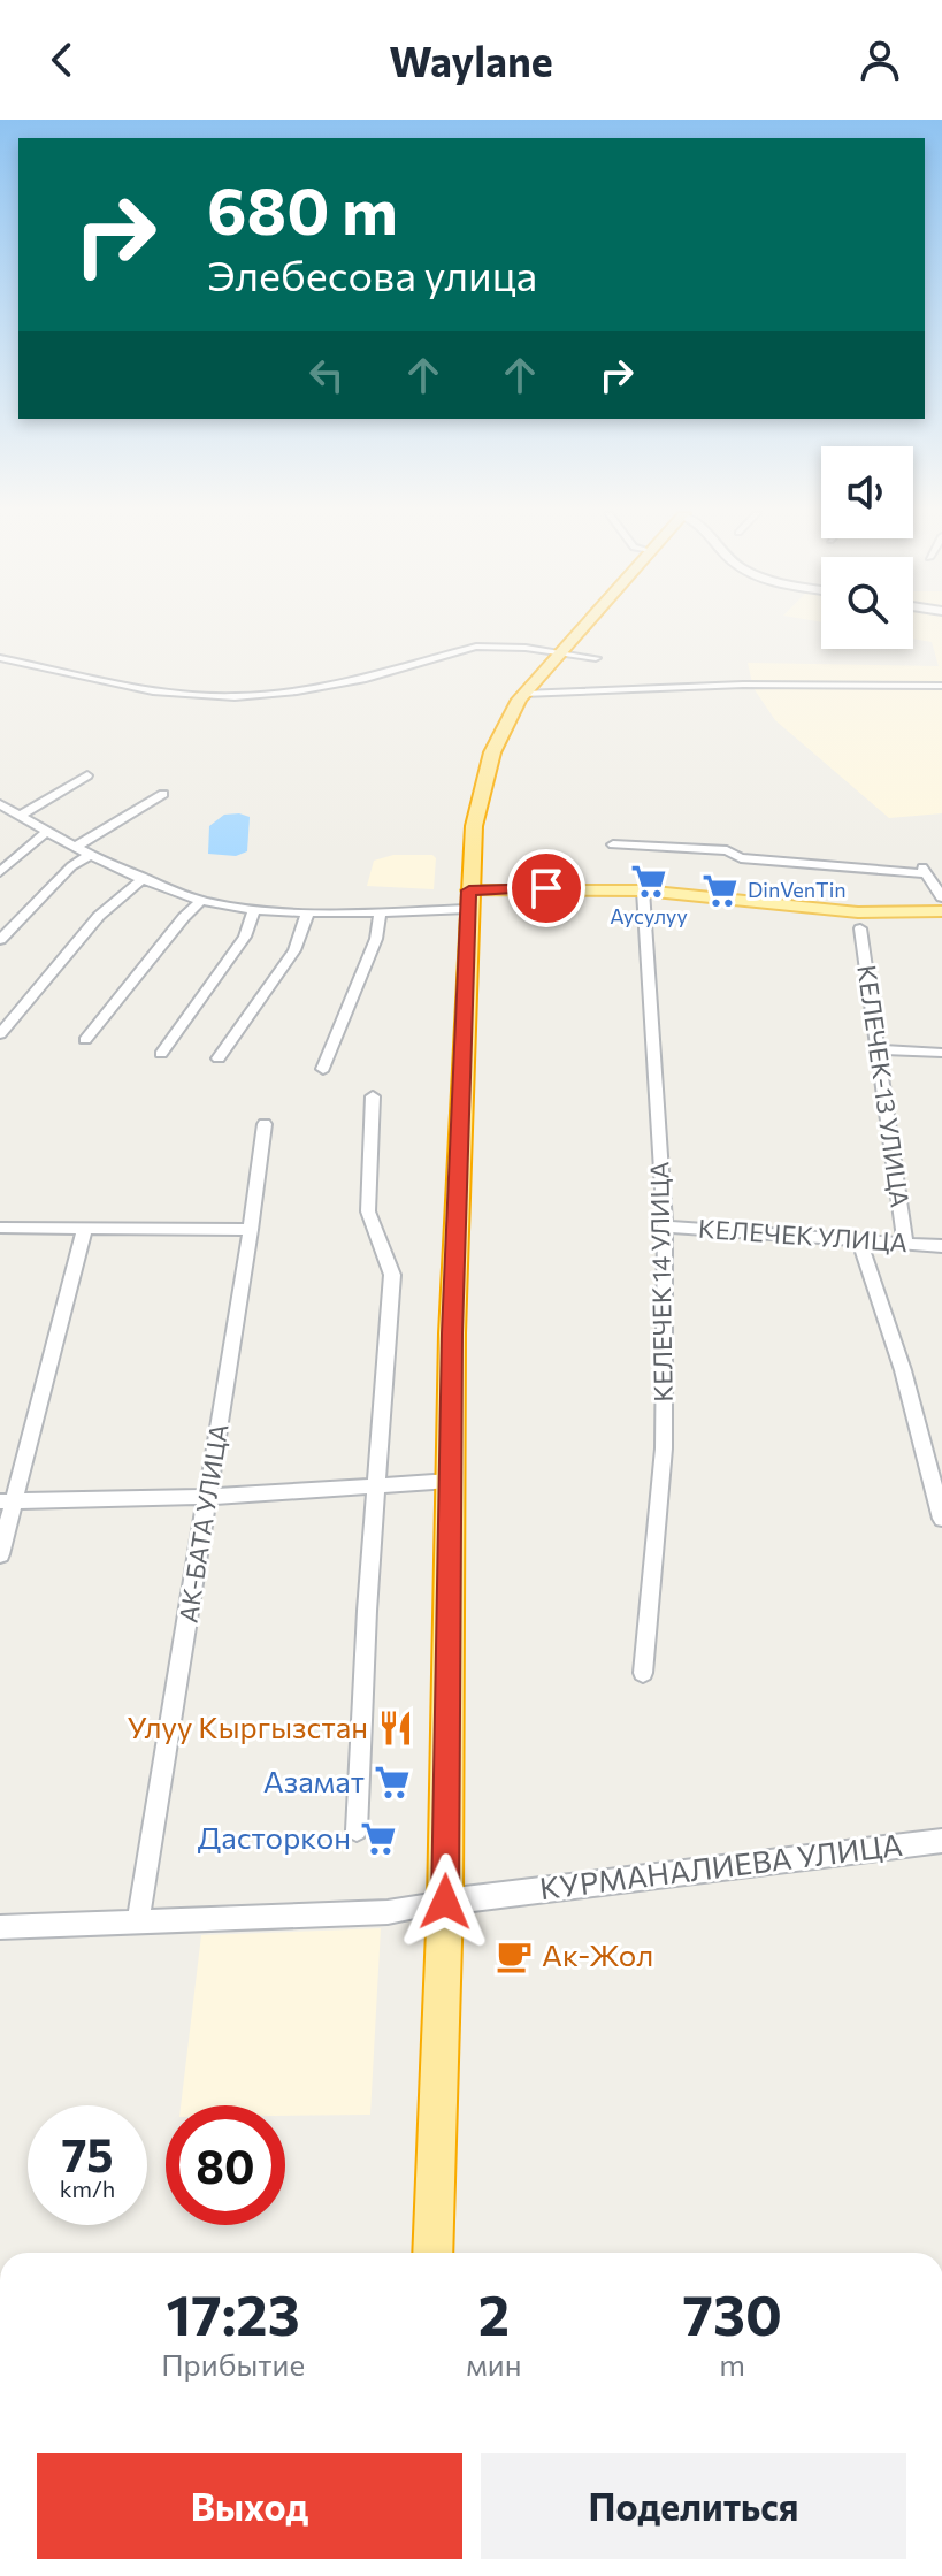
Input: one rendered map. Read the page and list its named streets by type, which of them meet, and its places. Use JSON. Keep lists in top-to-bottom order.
{
  "streets": {
    "street": [
      "КЕЛЕЧЕК-13 УЛИЦА",
      "КЕЛЕЧЕК УЛИЦА",
      "КЕЛЕЧЕК 14 УЛИЦА",
      "АК-БАТА УЛИЦА",
      "КУРМАНАЛИЕВА УЛИЦА"
    ]
  },
  "crossings": [
    ["КЕЛЕЧЕК-13 УЛИЦА", "КЕЛЕЧЕК УЛИЦА"],
    ["КЕЛЕЧЕК УЛИЦА", "КЕЛЕЧЕК 14 УЛИЦА"]
  ],
  "places": {
    "supermarket": [
      "Аусулуу",
      "DinVenTin",
      "Азамат",
      "Дасторкон"
    ],
    "restaurant": ["Улуу Кыргызстан"],
    "cafe": ["Ак-Жол"]
  },
  "page": {
    "header": "Waylane",
    "turn": ["680 m", "Элебесова улица"],
    "speed": "75 km/h",
    "limit": "80",
    "eta": [
      "17:23",
      "Прибытие",
      "2",
      "мин",
      "730",
      "m"
    ],
    "buttons": ["Выход", "Поделиться"]
  }
}
